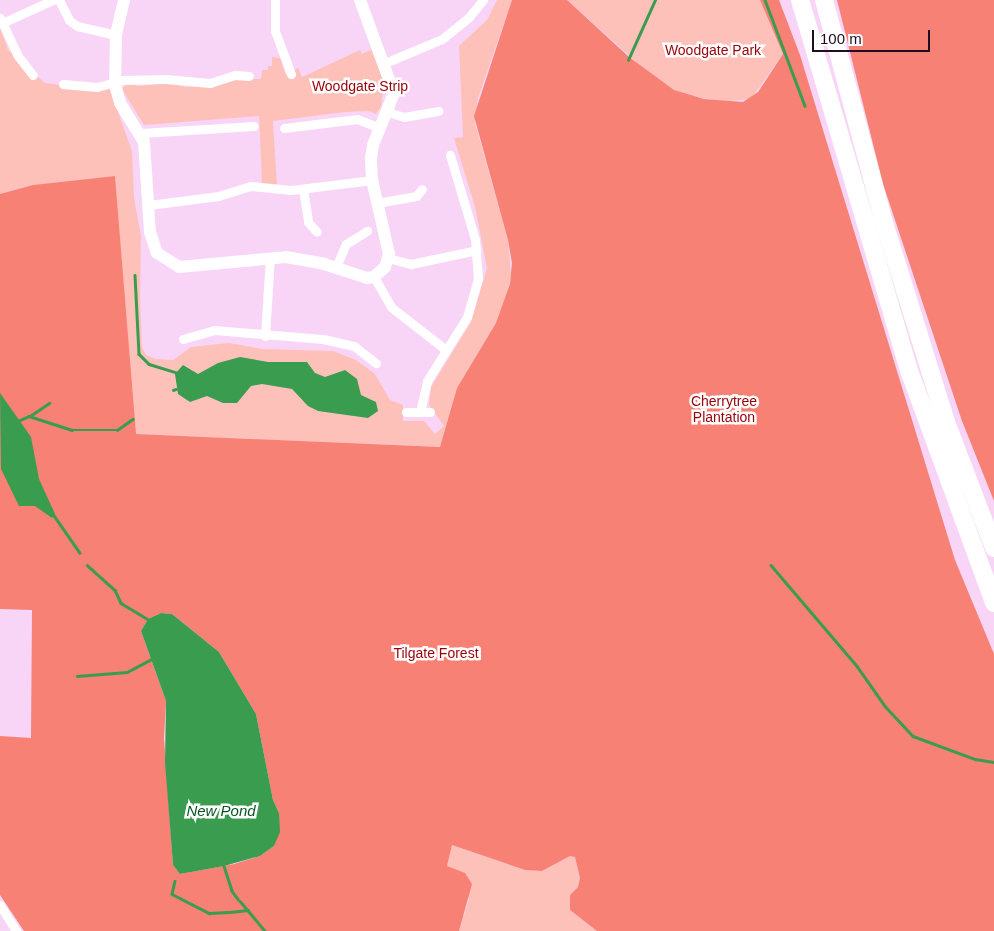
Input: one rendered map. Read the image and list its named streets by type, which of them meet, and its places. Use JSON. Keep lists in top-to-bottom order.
{
  "water": ["New Pond"],
  "parks": [
    "Woodgate Park",
    "Woodgate Strip",
    "Cherrytree Plantation",
    "Tilgate Forest"
  ],
  "scale_bar": "100 m"
}
